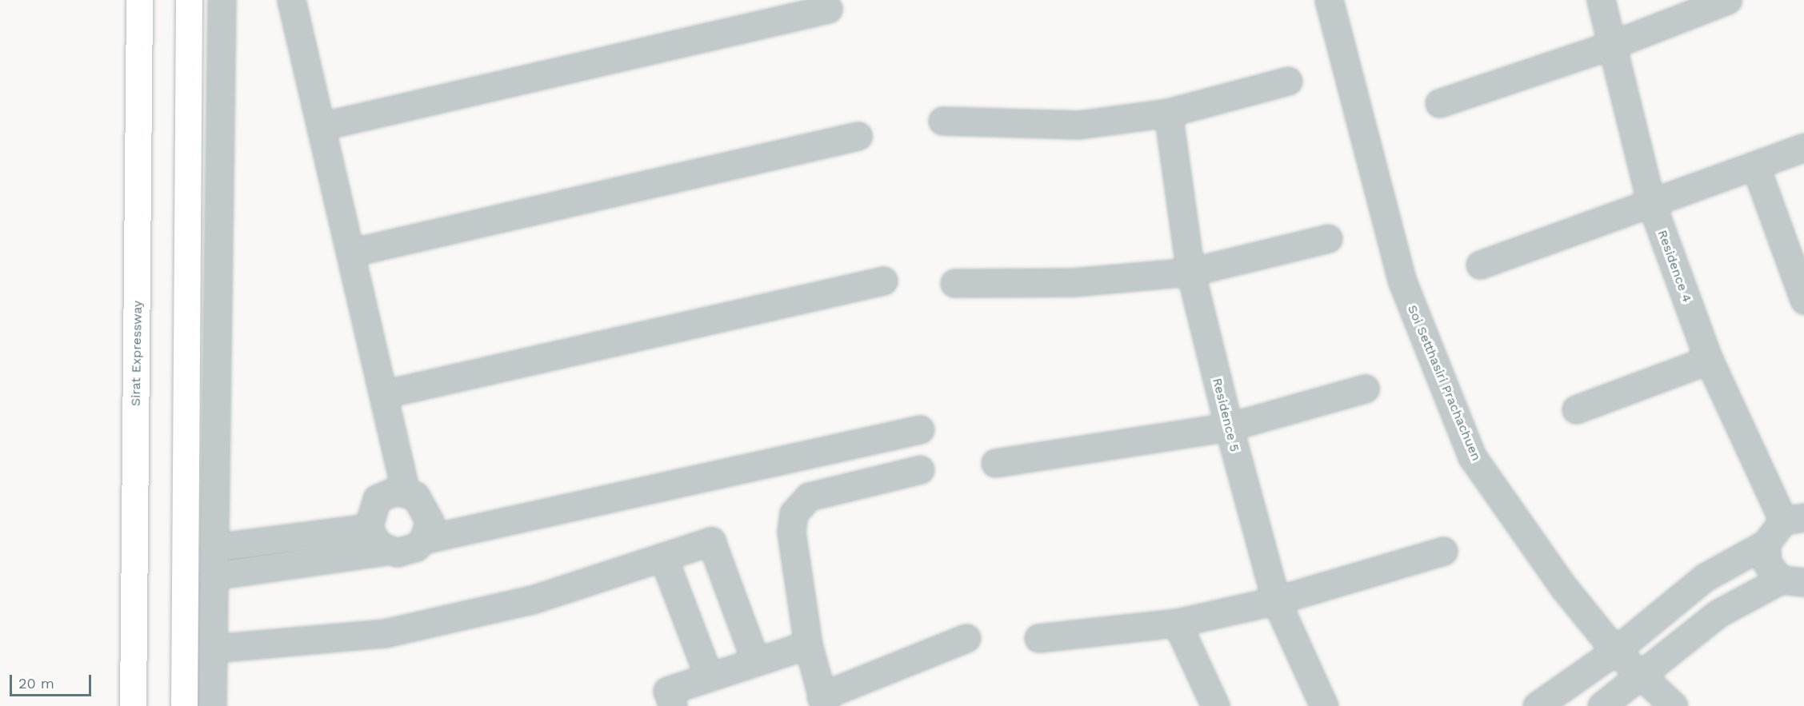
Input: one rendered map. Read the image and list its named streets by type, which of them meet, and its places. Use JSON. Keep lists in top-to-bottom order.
{
  "streets": {
    "highway": ["Sirat Expressway"],
    "street": ["Residence 4", "Soi Setthasiri Prachachuen", "Residence 5"]
  },
  "crossings": [
    ["Residence 4", "Soi Setthasiri Prachachuen"]
  ],
  "scale_bar": "20 m"
}
